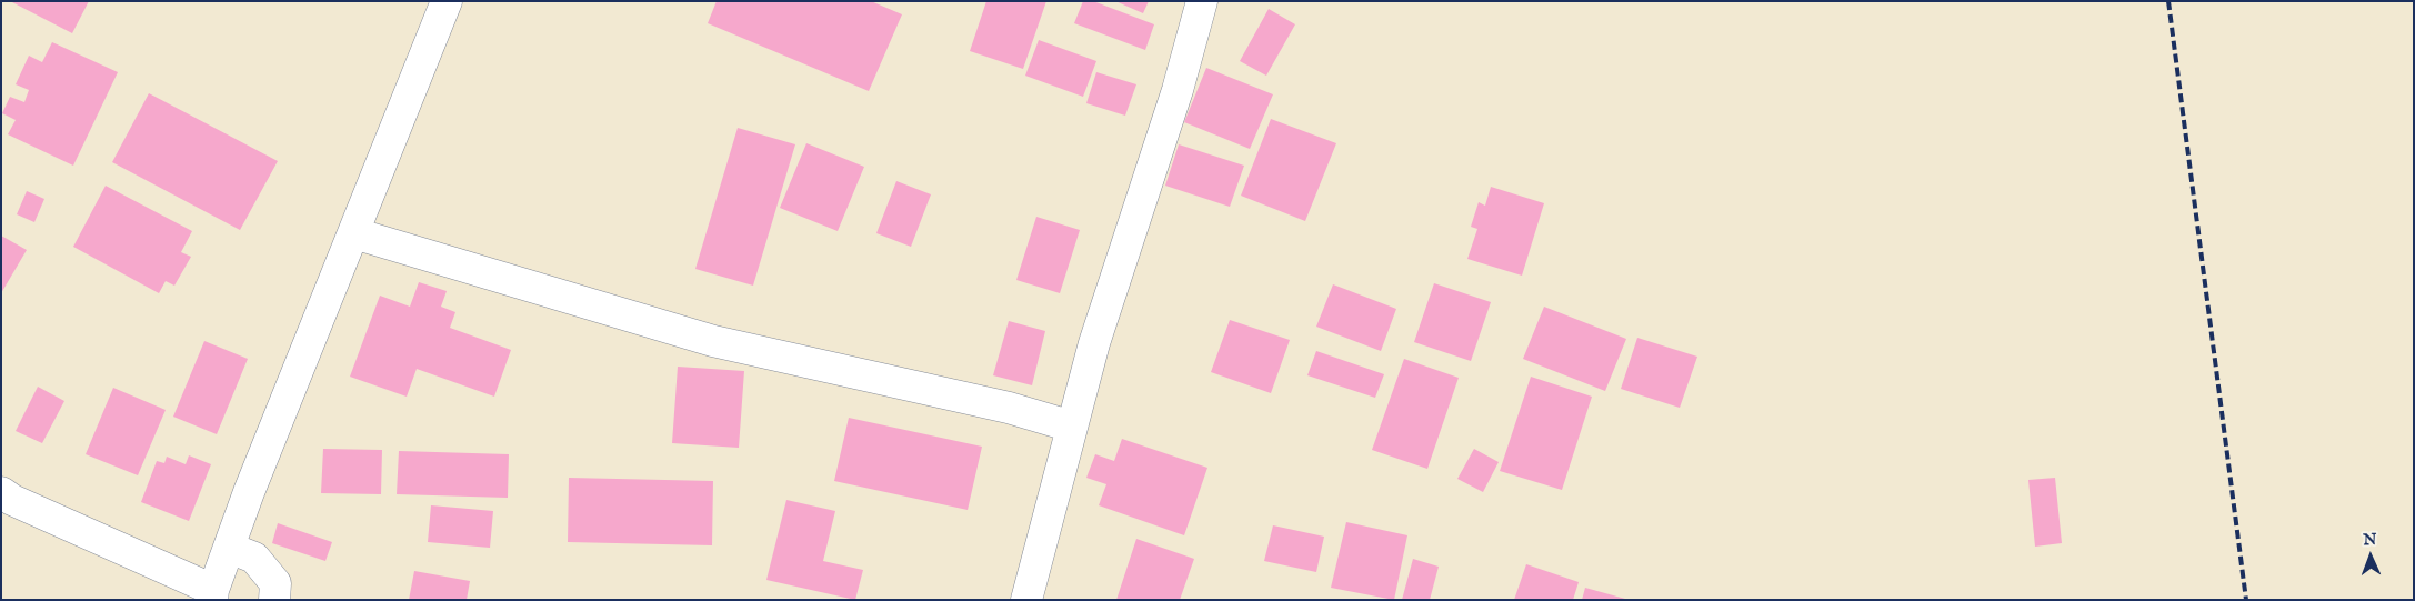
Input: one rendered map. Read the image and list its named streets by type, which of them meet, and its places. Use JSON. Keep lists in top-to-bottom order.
{
  "north": "top"
}
